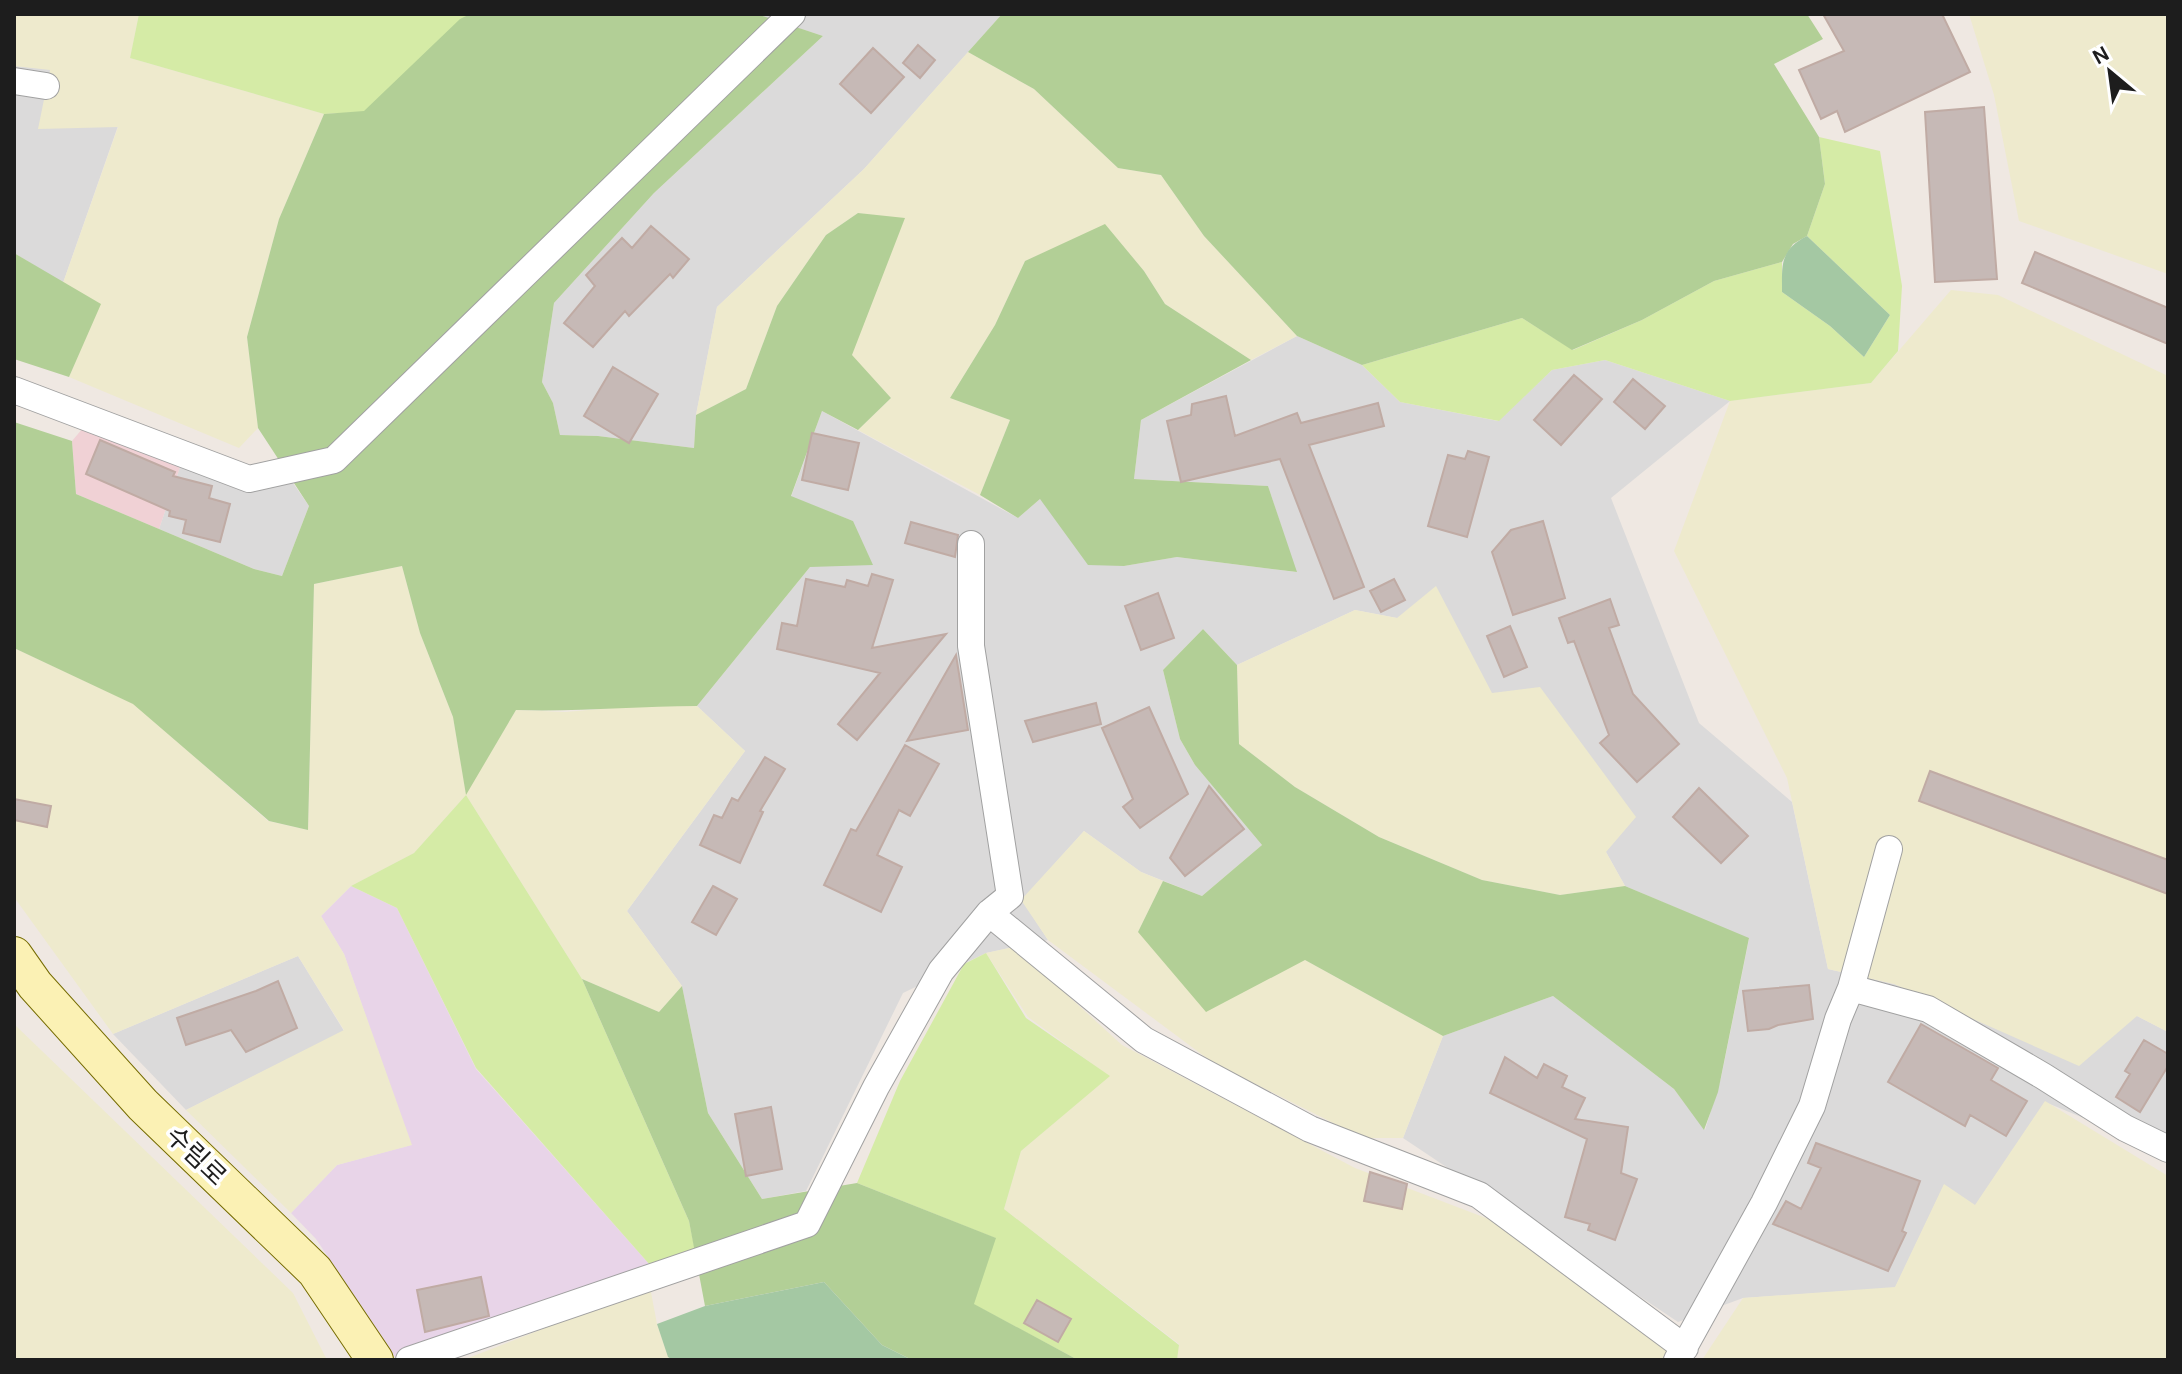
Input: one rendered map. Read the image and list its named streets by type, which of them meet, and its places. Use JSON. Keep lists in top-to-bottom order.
{
  "streets": {
    "main road": ["수림로"]
  },
  "north": "top left"
}
